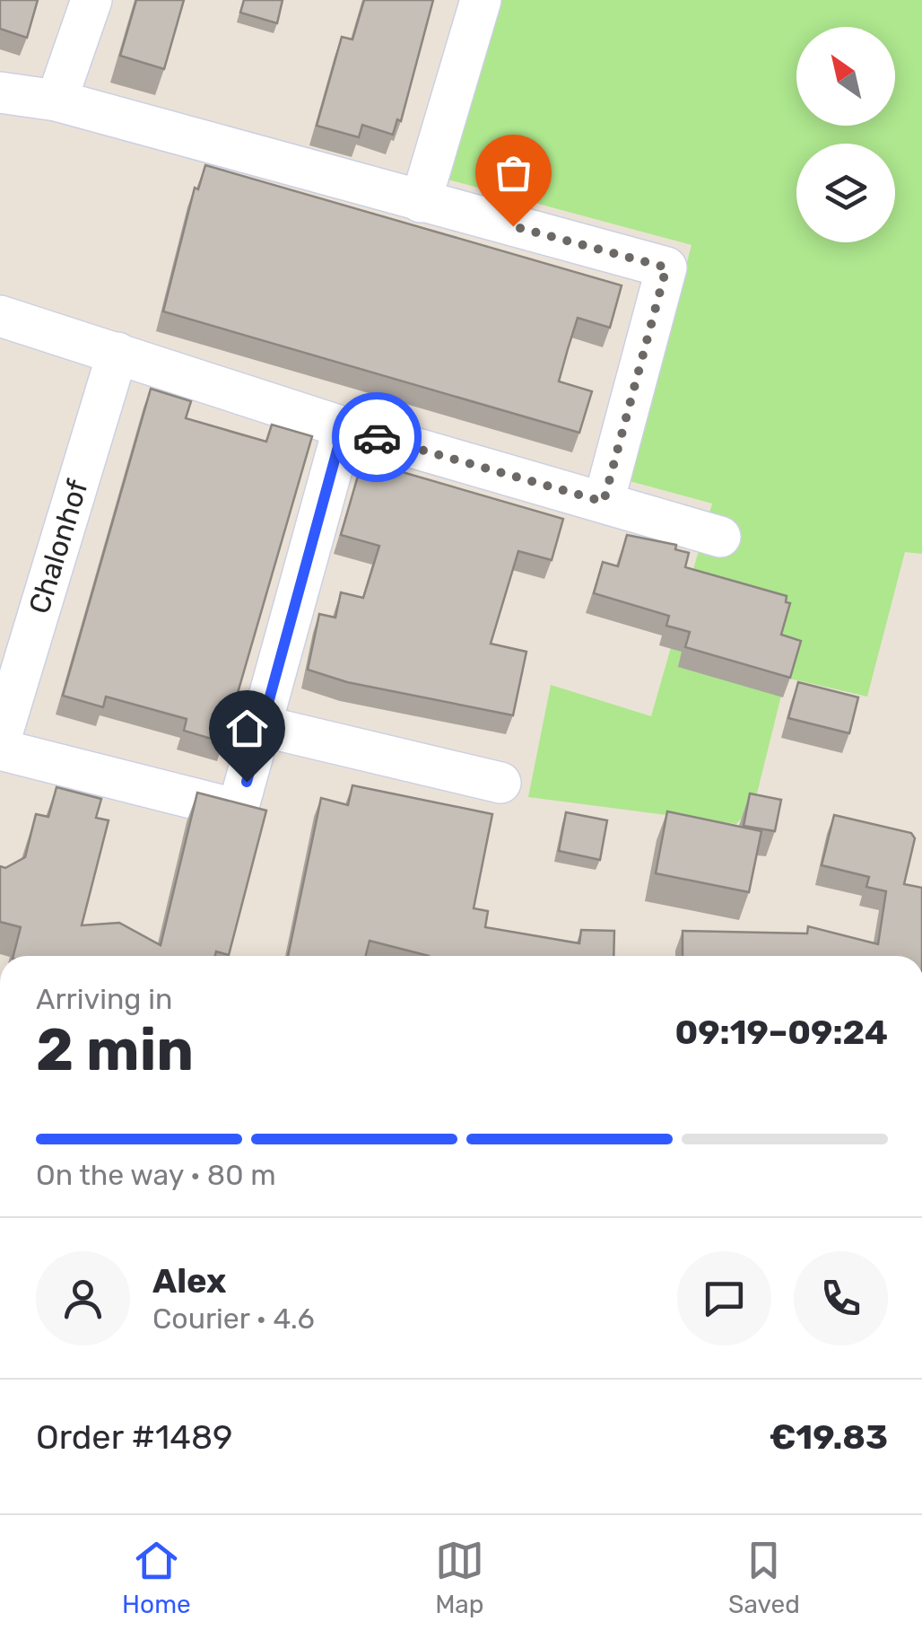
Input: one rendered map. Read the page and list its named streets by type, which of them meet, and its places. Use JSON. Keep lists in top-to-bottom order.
{
  "streets": {
    "street": ["Chalonhof"]
  },
  "north": "top left",
  "page": {
    "heading": ["2 min", "Arriving in", "09:19–09:24"],
    "panel": [
      "Alex",
      "Courier · 4.6",
      "Order #1489",
      "€19.83"
    ],
    "bar": "On the way · 80 m",
    "tabs": ["Home", "Map", "Saved"]
  }
}
